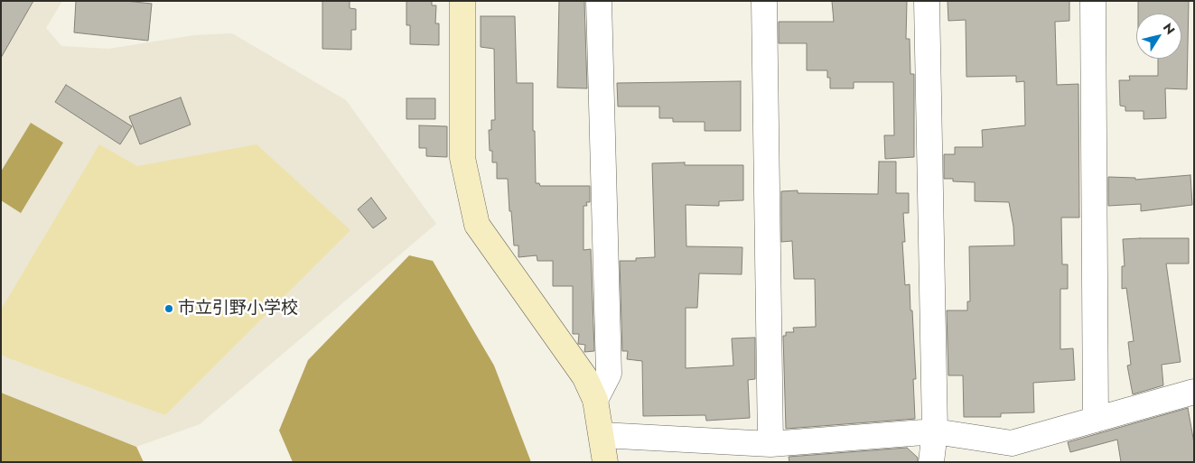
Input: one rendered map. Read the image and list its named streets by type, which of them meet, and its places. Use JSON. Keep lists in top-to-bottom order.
{
  "places": ["市立引野小学校"],
  "north": "top right"
}
